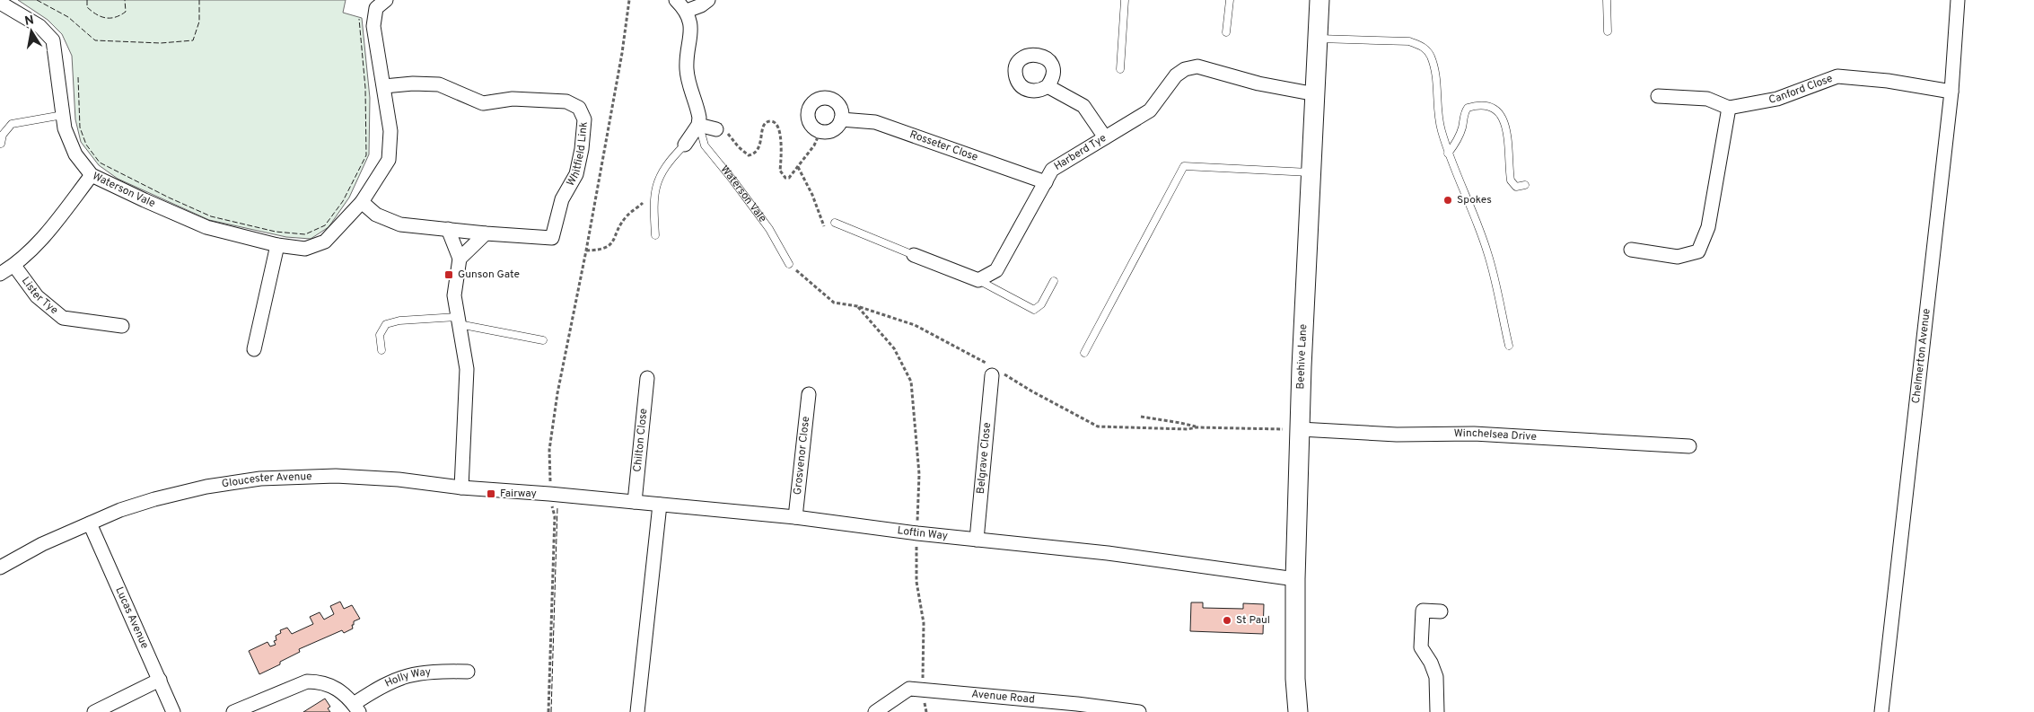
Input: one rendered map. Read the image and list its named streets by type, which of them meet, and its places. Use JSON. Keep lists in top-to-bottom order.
{
  "streets": {
    "main road": ["Beehive Lane"],
    "street": [
      "Canford Close",
      "Rosseter Close",
      "Harberd Tye",
      "Whitfield Link",
      "Waterson Vale",
      "Lister Tye",
      "Chelmerton Avenue",
      "Winchelsea Drive",
      "Chilton Close",
      "Grosvenor Close",
      "Belgrave Close",
      "Gloucester Avenue",
      "Loftin Way",
      "Lucas Avenue",
      "Holly Way",
      "Avenue Road"
    ]
  },
  "crossings": [
    ["Canford Close", "Chelmerton Avenue"],
    ["Rosseter Close", "Harberd Tye"],
    ["Harberd Tye", "Beehive Lane"],
    ["Whitfield Link", "Waterson Vale"],
    ["Waterson Vale", "Lister Tye"],
    ["Beehive Lane", "Winchelsea Drive"],
    ["Beehive Lane", "Loftin Way"],
    ["Chilton Close", "Loftin Way"],
    ["Grosvenor Close", "Loftin Way"],
    ["Belgrave Close", "Loftin Way"],
    ["Gloucester Avenue", "Loftin Way"],
    ["Gloucester Avenue", "Lucas Avenue"]
  ],
  "places": {
    "other": ["Spokes", "St Paul"],
    "transit": ["Gunson Gate", "Fairway"]
  },
  "north": "top"
}
